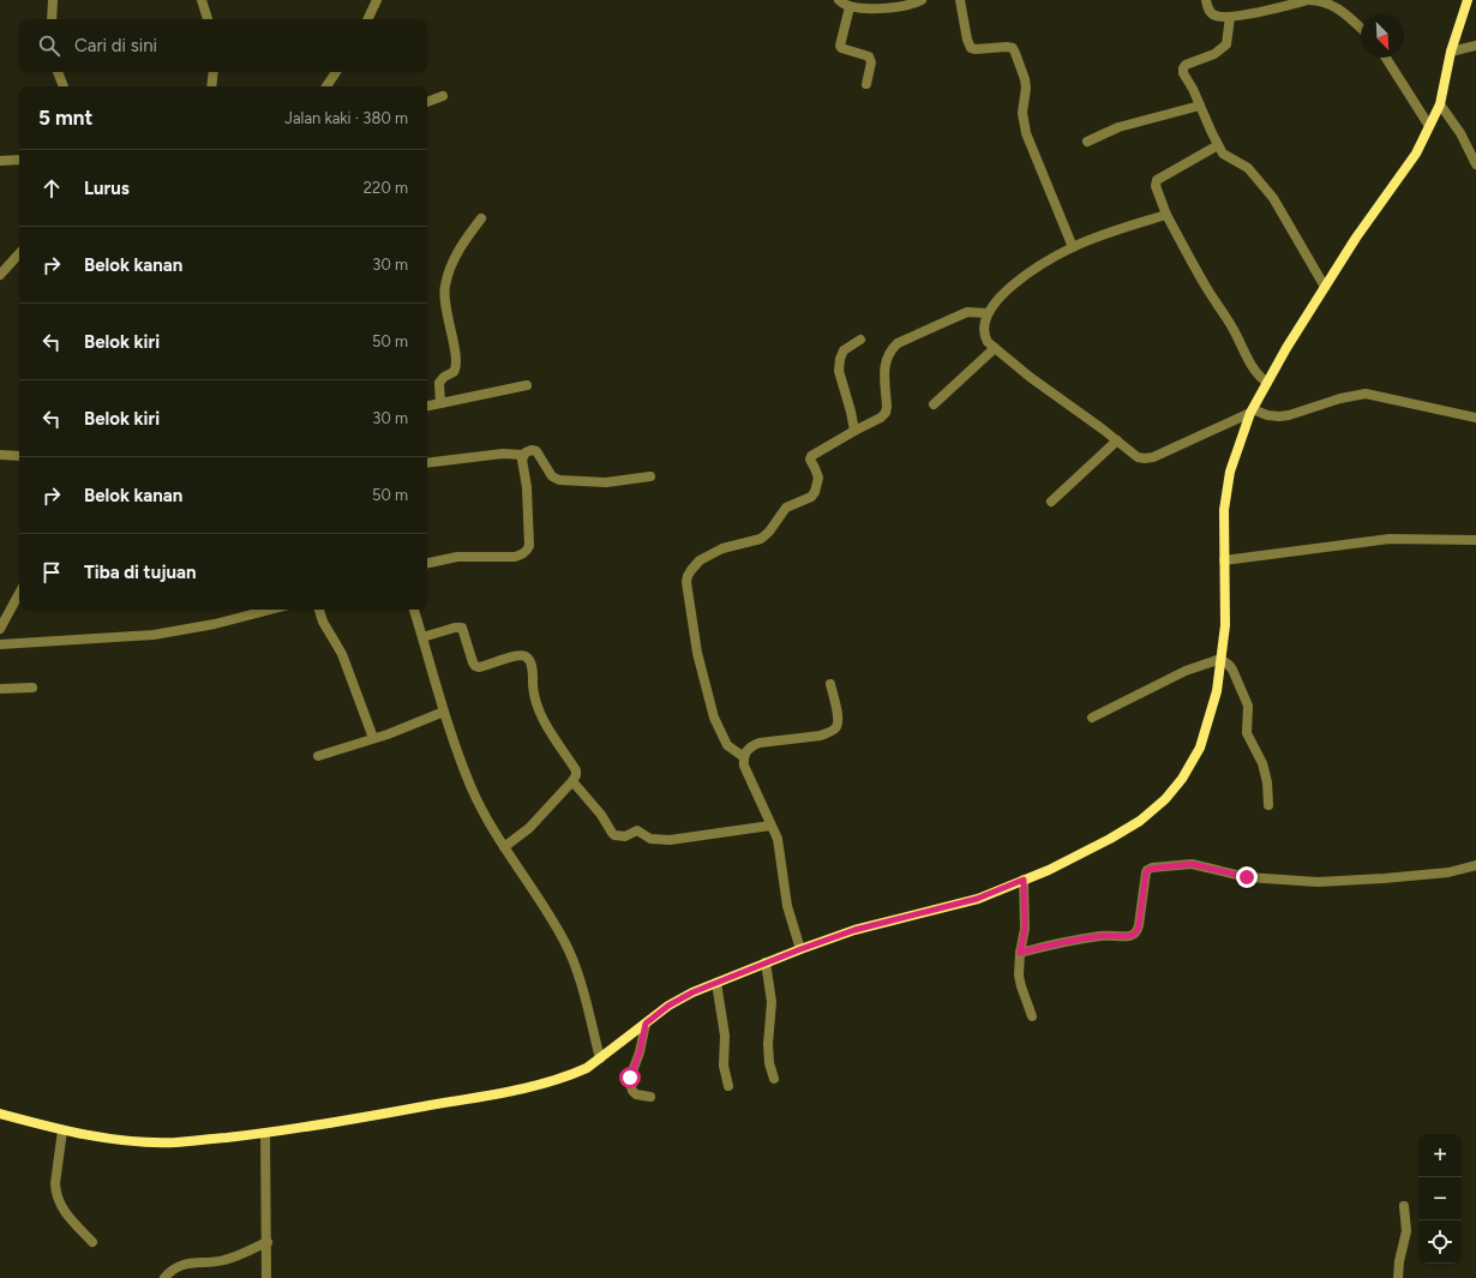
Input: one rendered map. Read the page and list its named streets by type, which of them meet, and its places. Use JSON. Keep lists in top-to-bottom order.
{
  "north": "bottom right",
  "page": {
    "search": "Cari di sini",
    "heading": ["5 mnt", "Jalan kaki · 380 m"],
    "list": [
      ["Lurus", "220 m"],
      ["Belok kanan", "30 m"],
      ["Belok kiri", "50 m"],
      ["Belok kiri", "30 m"],
      ["Belok kanan", "50 m"],
      "Tiba di tujuan"
    ],
    "map_buttons": ["+", "−"]
  }
}
